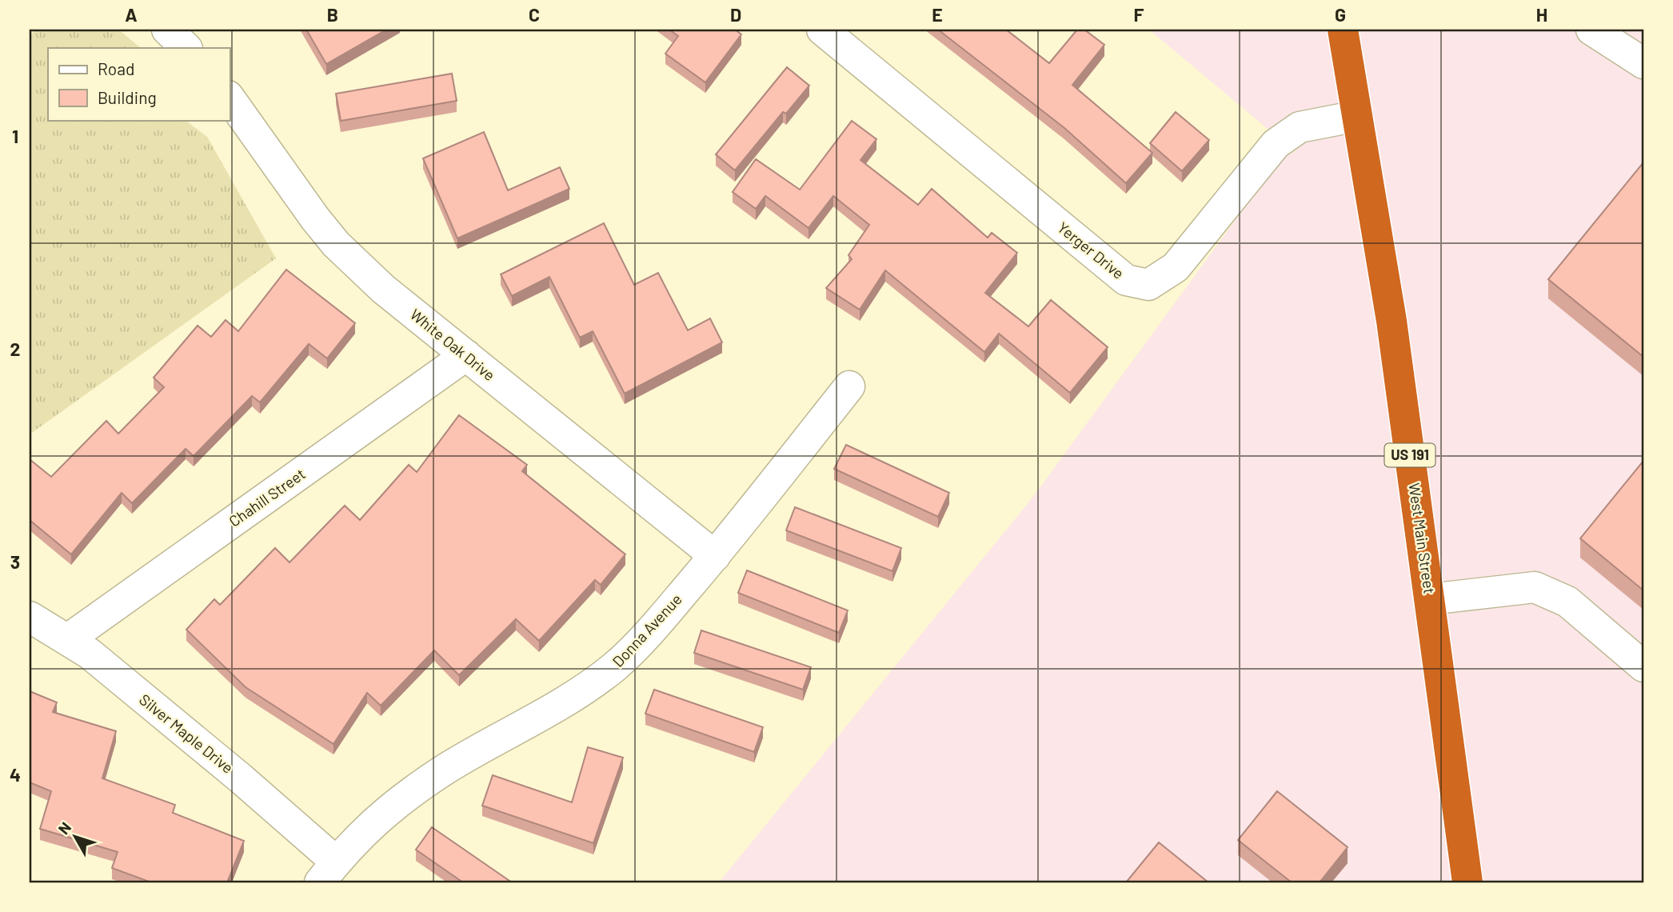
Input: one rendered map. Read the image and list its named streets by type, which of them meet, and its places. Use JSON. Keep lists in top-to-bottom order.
{
  "streets": {
    "highway": ["US 191", "West Main Street"],
    "street": [
      "Yerger Drive",
      "White Oak Drive",
      "Chahill Street",
      "Donna Avenue",
      "Silver Maple Drive"
    ]
  },
  "crossings": [
    ["Yerger Drive", "West Main Street"],
    ["White Oak Drive", "Chahill Street"],
    ["White Oak Drive", "Donna Avenue"],
    ["Chahill Street", "Silver Maple Drive"],
    ["Donna Avenue", "Silver Maple Drive"]
  ],
  "legend": ["Road", "Building"],
  "north": "top left",
  "grid": {
    "columns": [
      "A",
      "B",
      "C",
      "D",
      "E",
      "F",
      "G",
      "H"
    ],
    "rows": [
      "1",
      "2",
      "3",
      "4"
    ]
  }
}
